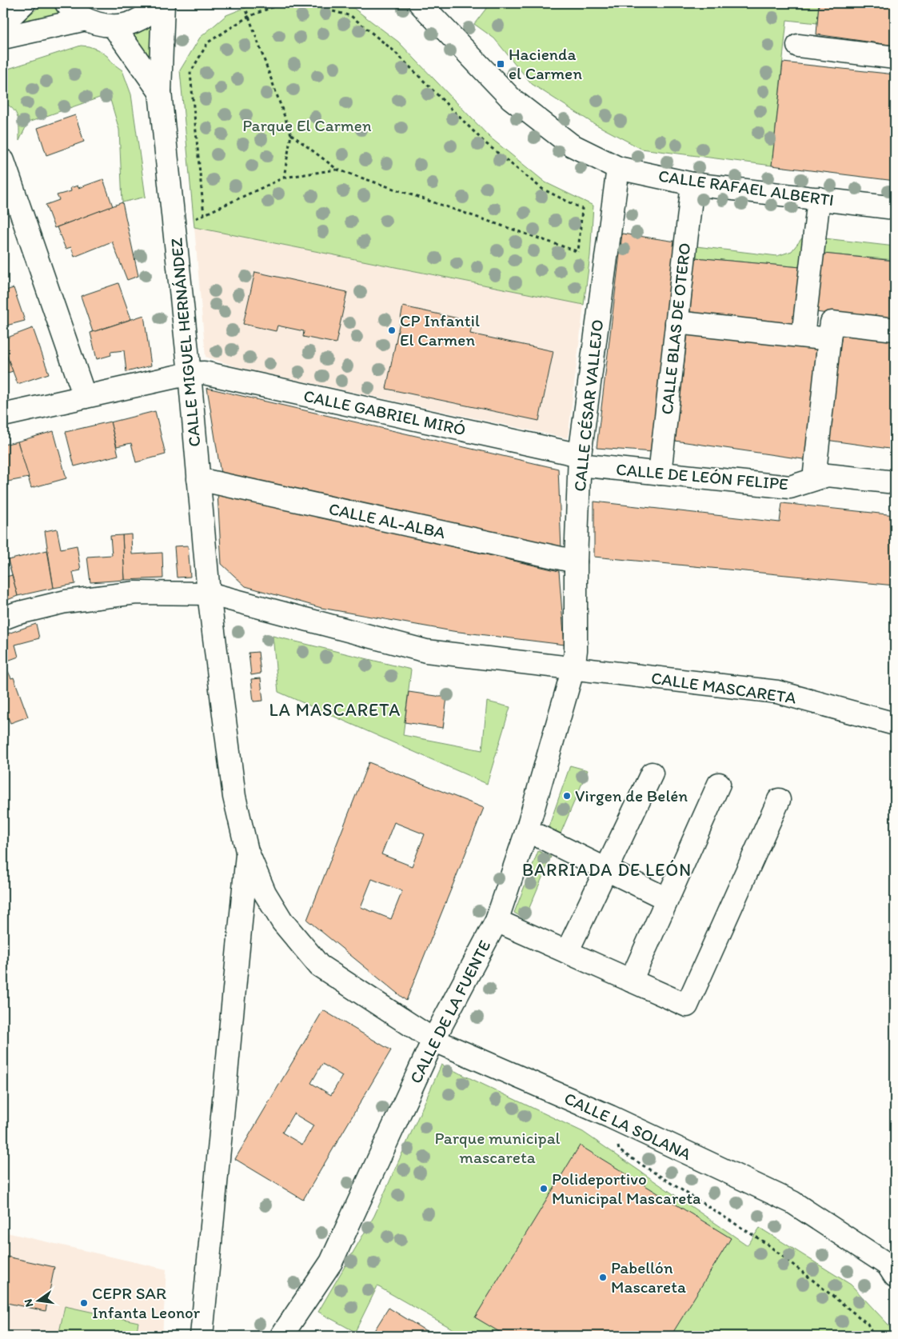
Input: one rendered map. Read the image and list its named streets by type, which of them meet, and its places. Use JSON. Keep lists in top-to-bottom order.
{
  "streets": {
    "street": [
      "CALLE RAFAEL ALBERTI",
      "CALLE BLAS DE OTERO",
      "CALLE MIGUEL HERNÁNDEZ",
      "CALLE CÉSAR VALLEJO",
      "CALLE GABRIEL MIRÓ",
      "CALLE DE LEÓN FELIPE",
      "CALLE AL-ALBA",
      "CALLE MASCARETA",
      "CALLE DE LA FUENTE",
      "CALLE LA SOLANA"
    ]
  },
  "crossings": [
    ["CALLE RAFAEL ALBERTI", "CALLE BLAS DE OTERO"],
    ["CALLE RAFAEL ALBERTI", "CALLE CÉSAR VALLEJO"],
    ["CALLE BLAS DE OTERO", "CALLE DE LEÓN FELIPE"],
    ["CALLE MIGUEL HERNÁNDEZ", "CALLE GABRIEL MIRÓ"],
    ["CALLE MIGUEL HERNÁNDEZ", "CALLE AL-ALBA"],
    ["CALLE MIGUEL HERNÁNDEZ", "CALLE MASCARETA"],
    ["CALLE MIGUEL HERNÁNDEZ", "CALLE LA SOLANA"],
    ["CALLE CÉSAR VALLEJO", "CALLE GABRIEL MIRÓ"],
    ["CALLE CÉSAR VALLEJO", "CALLE DE LEÓN FELIPE"],
    ["CALLE CÉSAR VALLEJO", "CALLE AL-ALBA"],
    ["CALLE CÉSAR VALLEJO", "CALLE MASCARETA"],
    ["CALLE CÉSAR VALLEJO", "CALLE DE LA FUENTE"],
    ["CALLE GABRIEL MIRÓ", "CALLE DE LEÓN FELIPE"],
    ["CALLE MASCARETA", "CALLE DE LA FUENTE"],
    ["CALLE DE LA FUENTE", "CALLE LA SOLANA"]
  ],
  "districts": ["LA MASCARETA", "BARRIADA DE LEÓN"],
  "parks": ["Parque El Carmen", "Parque municipal mascareta"],
  "places": {
    "transit": ["Hacienda el Carmen"],
    "other": [
      "CP Infantil El Carmen",
      "Virgen de Belén",
      "Polideportivo Municipal Mascareta",
      "Pabellón Mascareta",
      "CEPR SAR Infanta Leonor"
    ]
  },
  "north": "left"
}
